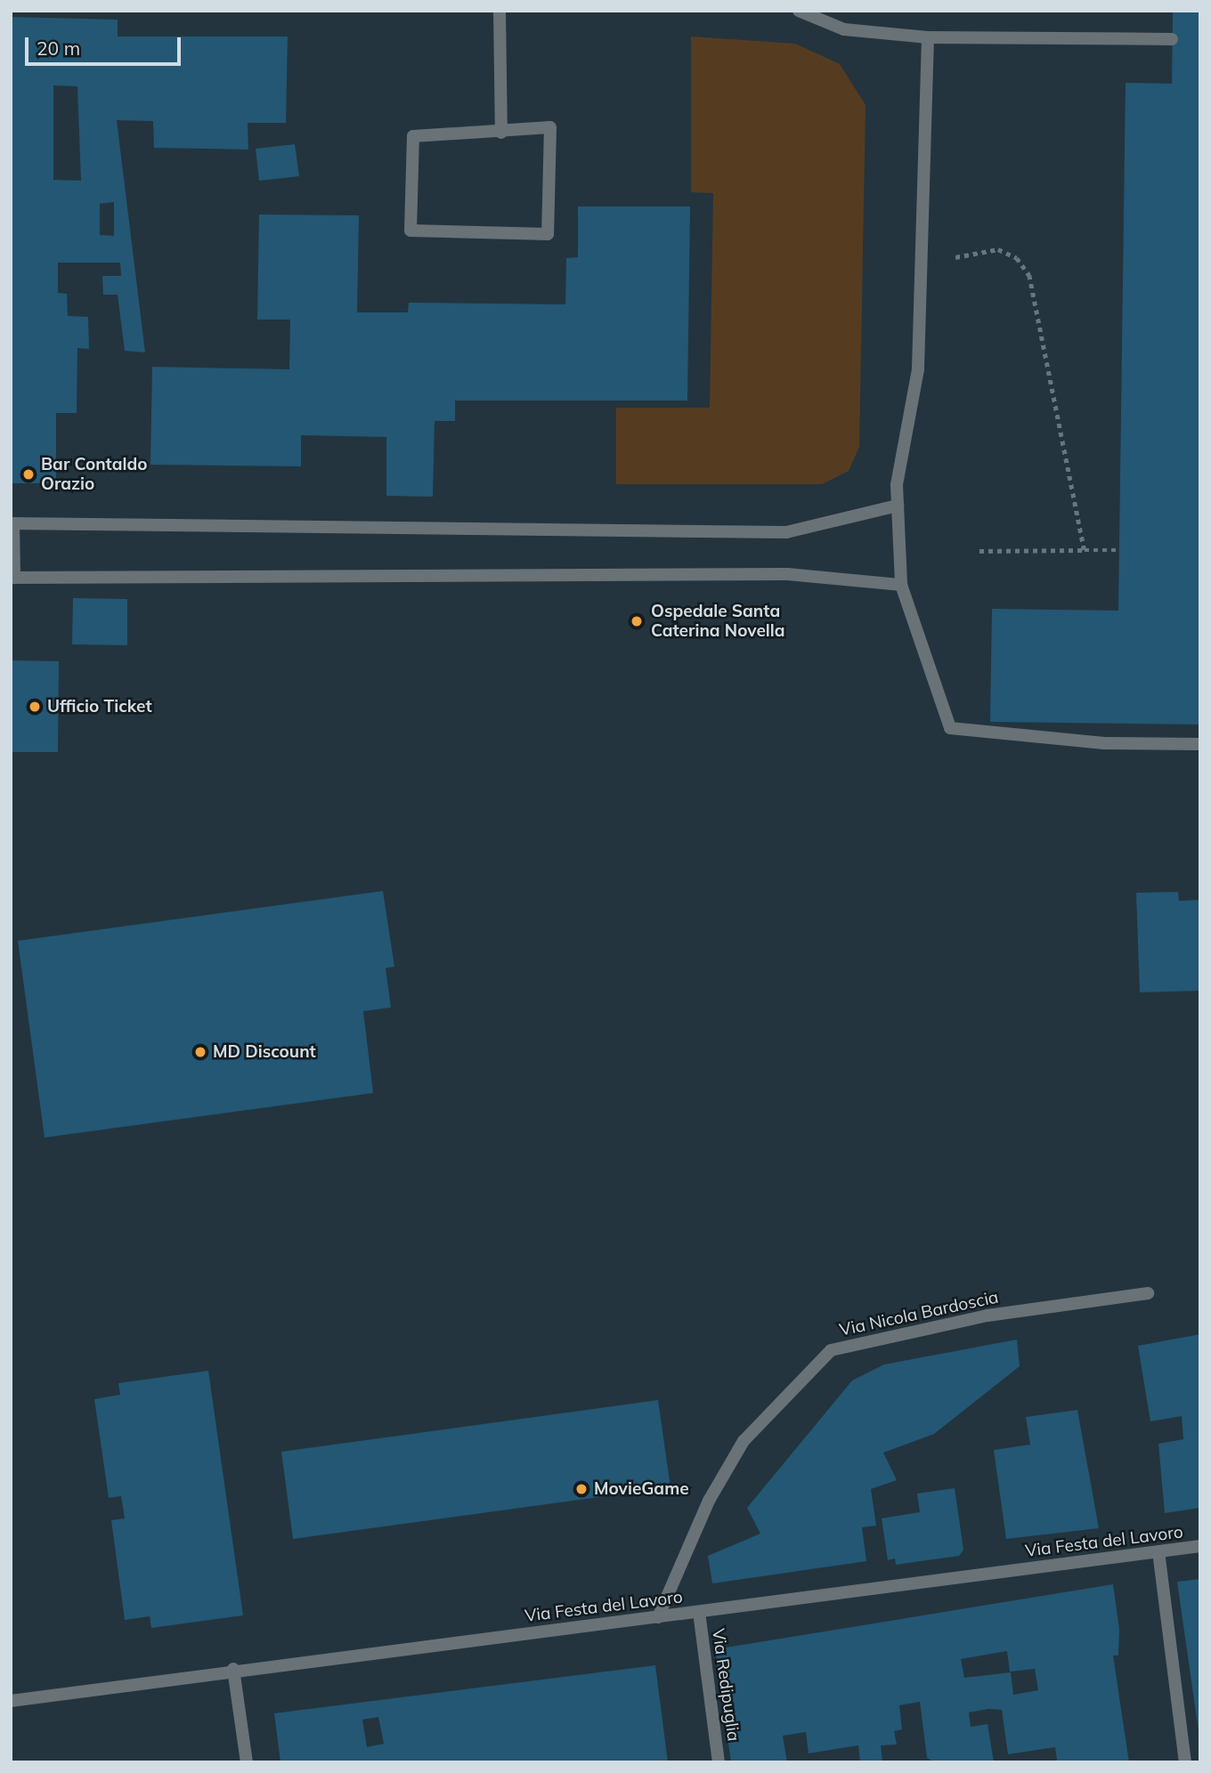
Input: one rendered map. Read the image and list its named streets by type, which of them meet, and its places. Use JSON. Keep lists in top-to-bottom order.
{
  "streets": {
    "street": ["Via Nicola Bardoscia", "Via Festa del Lavoro", "Via Redipuglia"]
  },
  "crossings": [
    ["Via Nicola Bardoscia", "Via Festa del Lavoro"],
    ["Via Festa del Lavoro", "Via Redipuglia"]
  ],
  "places": [
    "Bar Contaldo Orazio",
    "Ospedale Santa Caterina Novella",
    "Ufficio Ticket",
    "MD Discount",
    "MovieGame"
  ],
  "scale_bar": "20 m"
}
